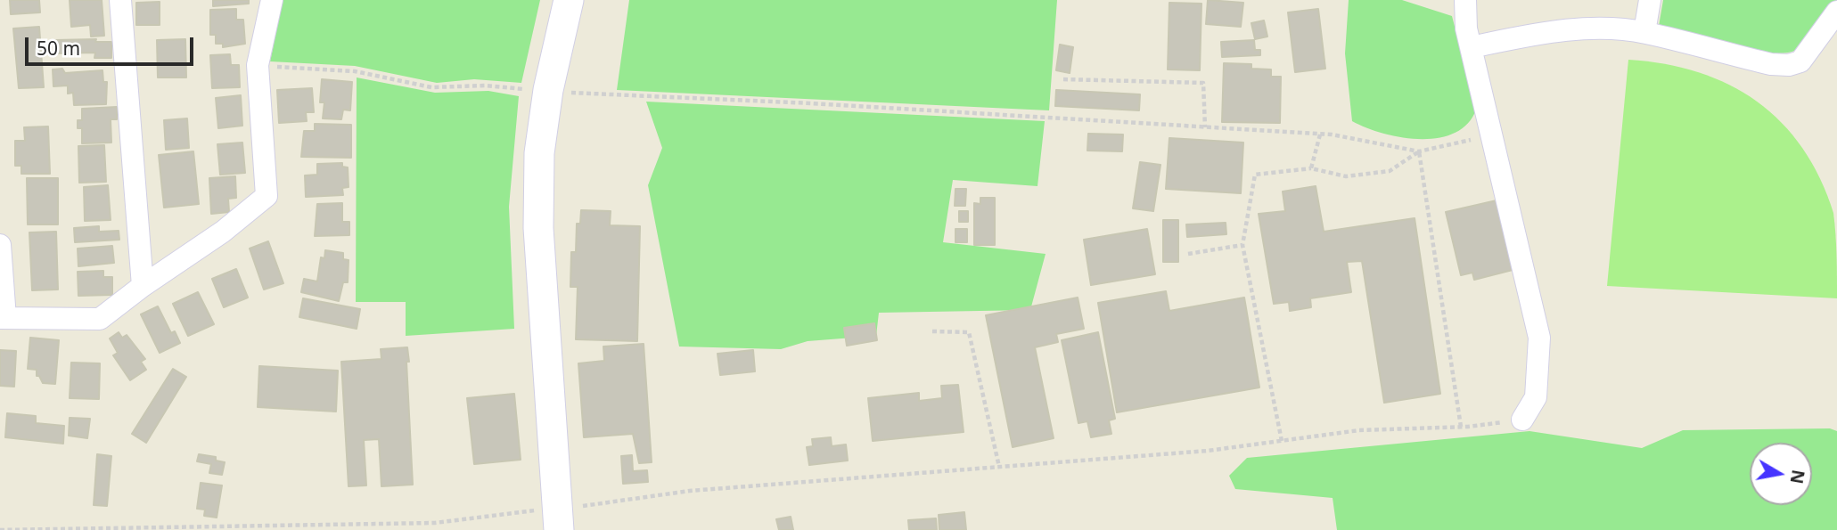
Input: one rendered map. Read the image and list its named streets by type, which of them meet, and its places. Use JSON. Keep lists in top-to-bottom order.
{
  "scale_bar": "50 m",
  "north": "right"
}
